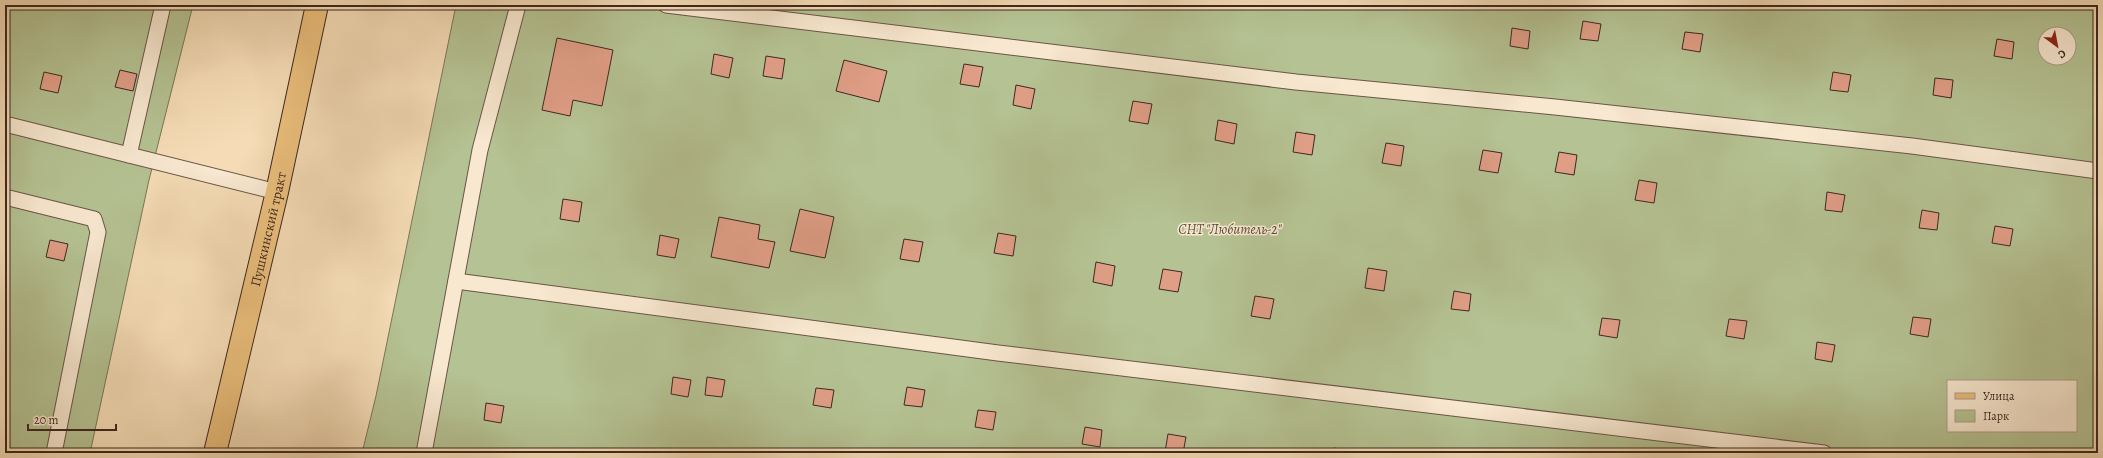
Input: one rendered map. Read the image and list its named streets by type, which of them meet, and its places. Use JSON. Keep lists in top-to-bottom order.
{
  "streets": {
    "main road": ["Пушкинский тракт"]
  },
  "parks": ["СНТ \"Любитель-2\""],
  "legend": ["Улица", "Парк"],
  "scale_bar": "20 m",
  "north": "bottom right"
}
